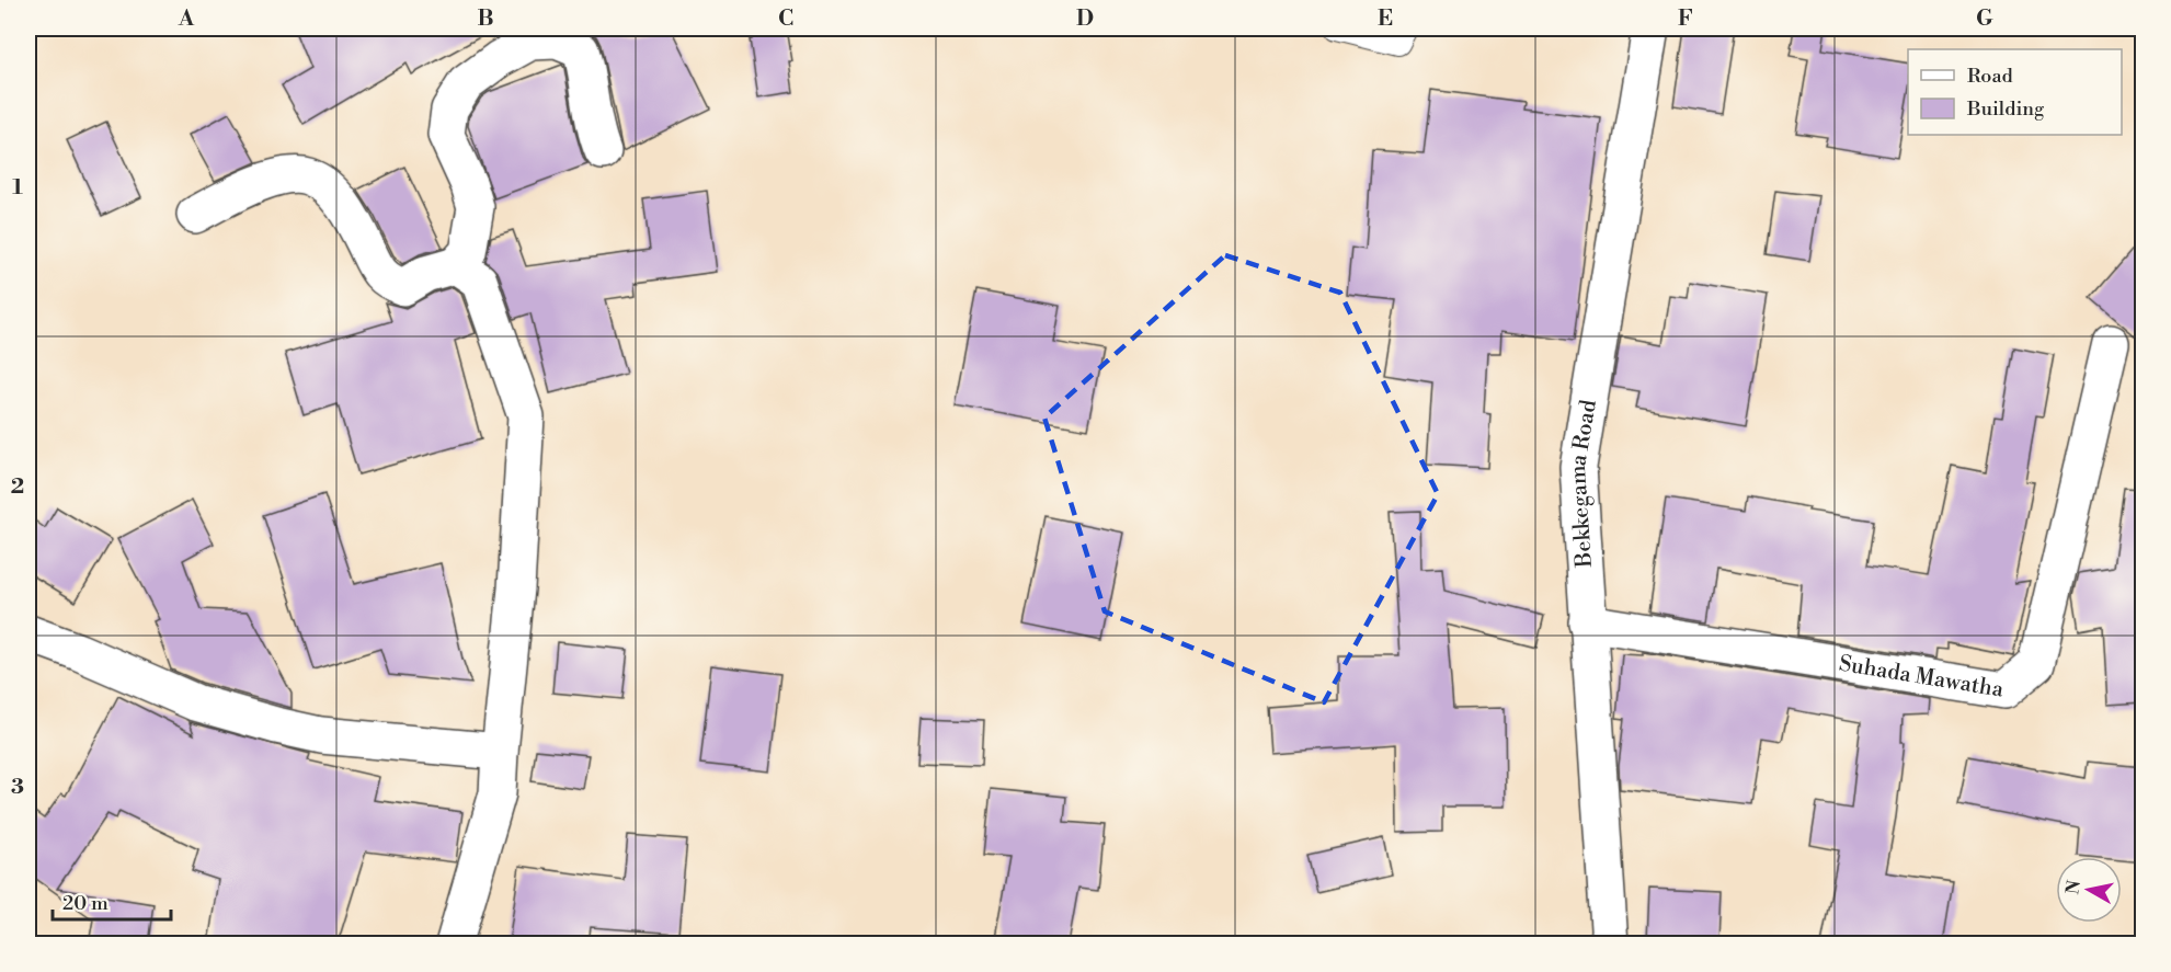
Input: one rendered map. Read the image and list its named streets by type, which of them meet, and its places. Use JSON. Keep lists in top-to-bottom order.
{
  "streets": {
    "street": ["Bekkegama Road", "Suhada Mawatha"]
  },
  "crossings": [
    ["Bekkegama Road", "Suhada Mawatha"]
  ],
  "legend": ["Road", "Building"],
  "scale_bar": "20 m",
  "north": "left",
  "grid": {
    "columns": [
      "A",
      "B",
      "C",
      "D",
      "E",
      "F",
      "G"
    ],
    "rows": ["1", "2", "3"]
  }
}
